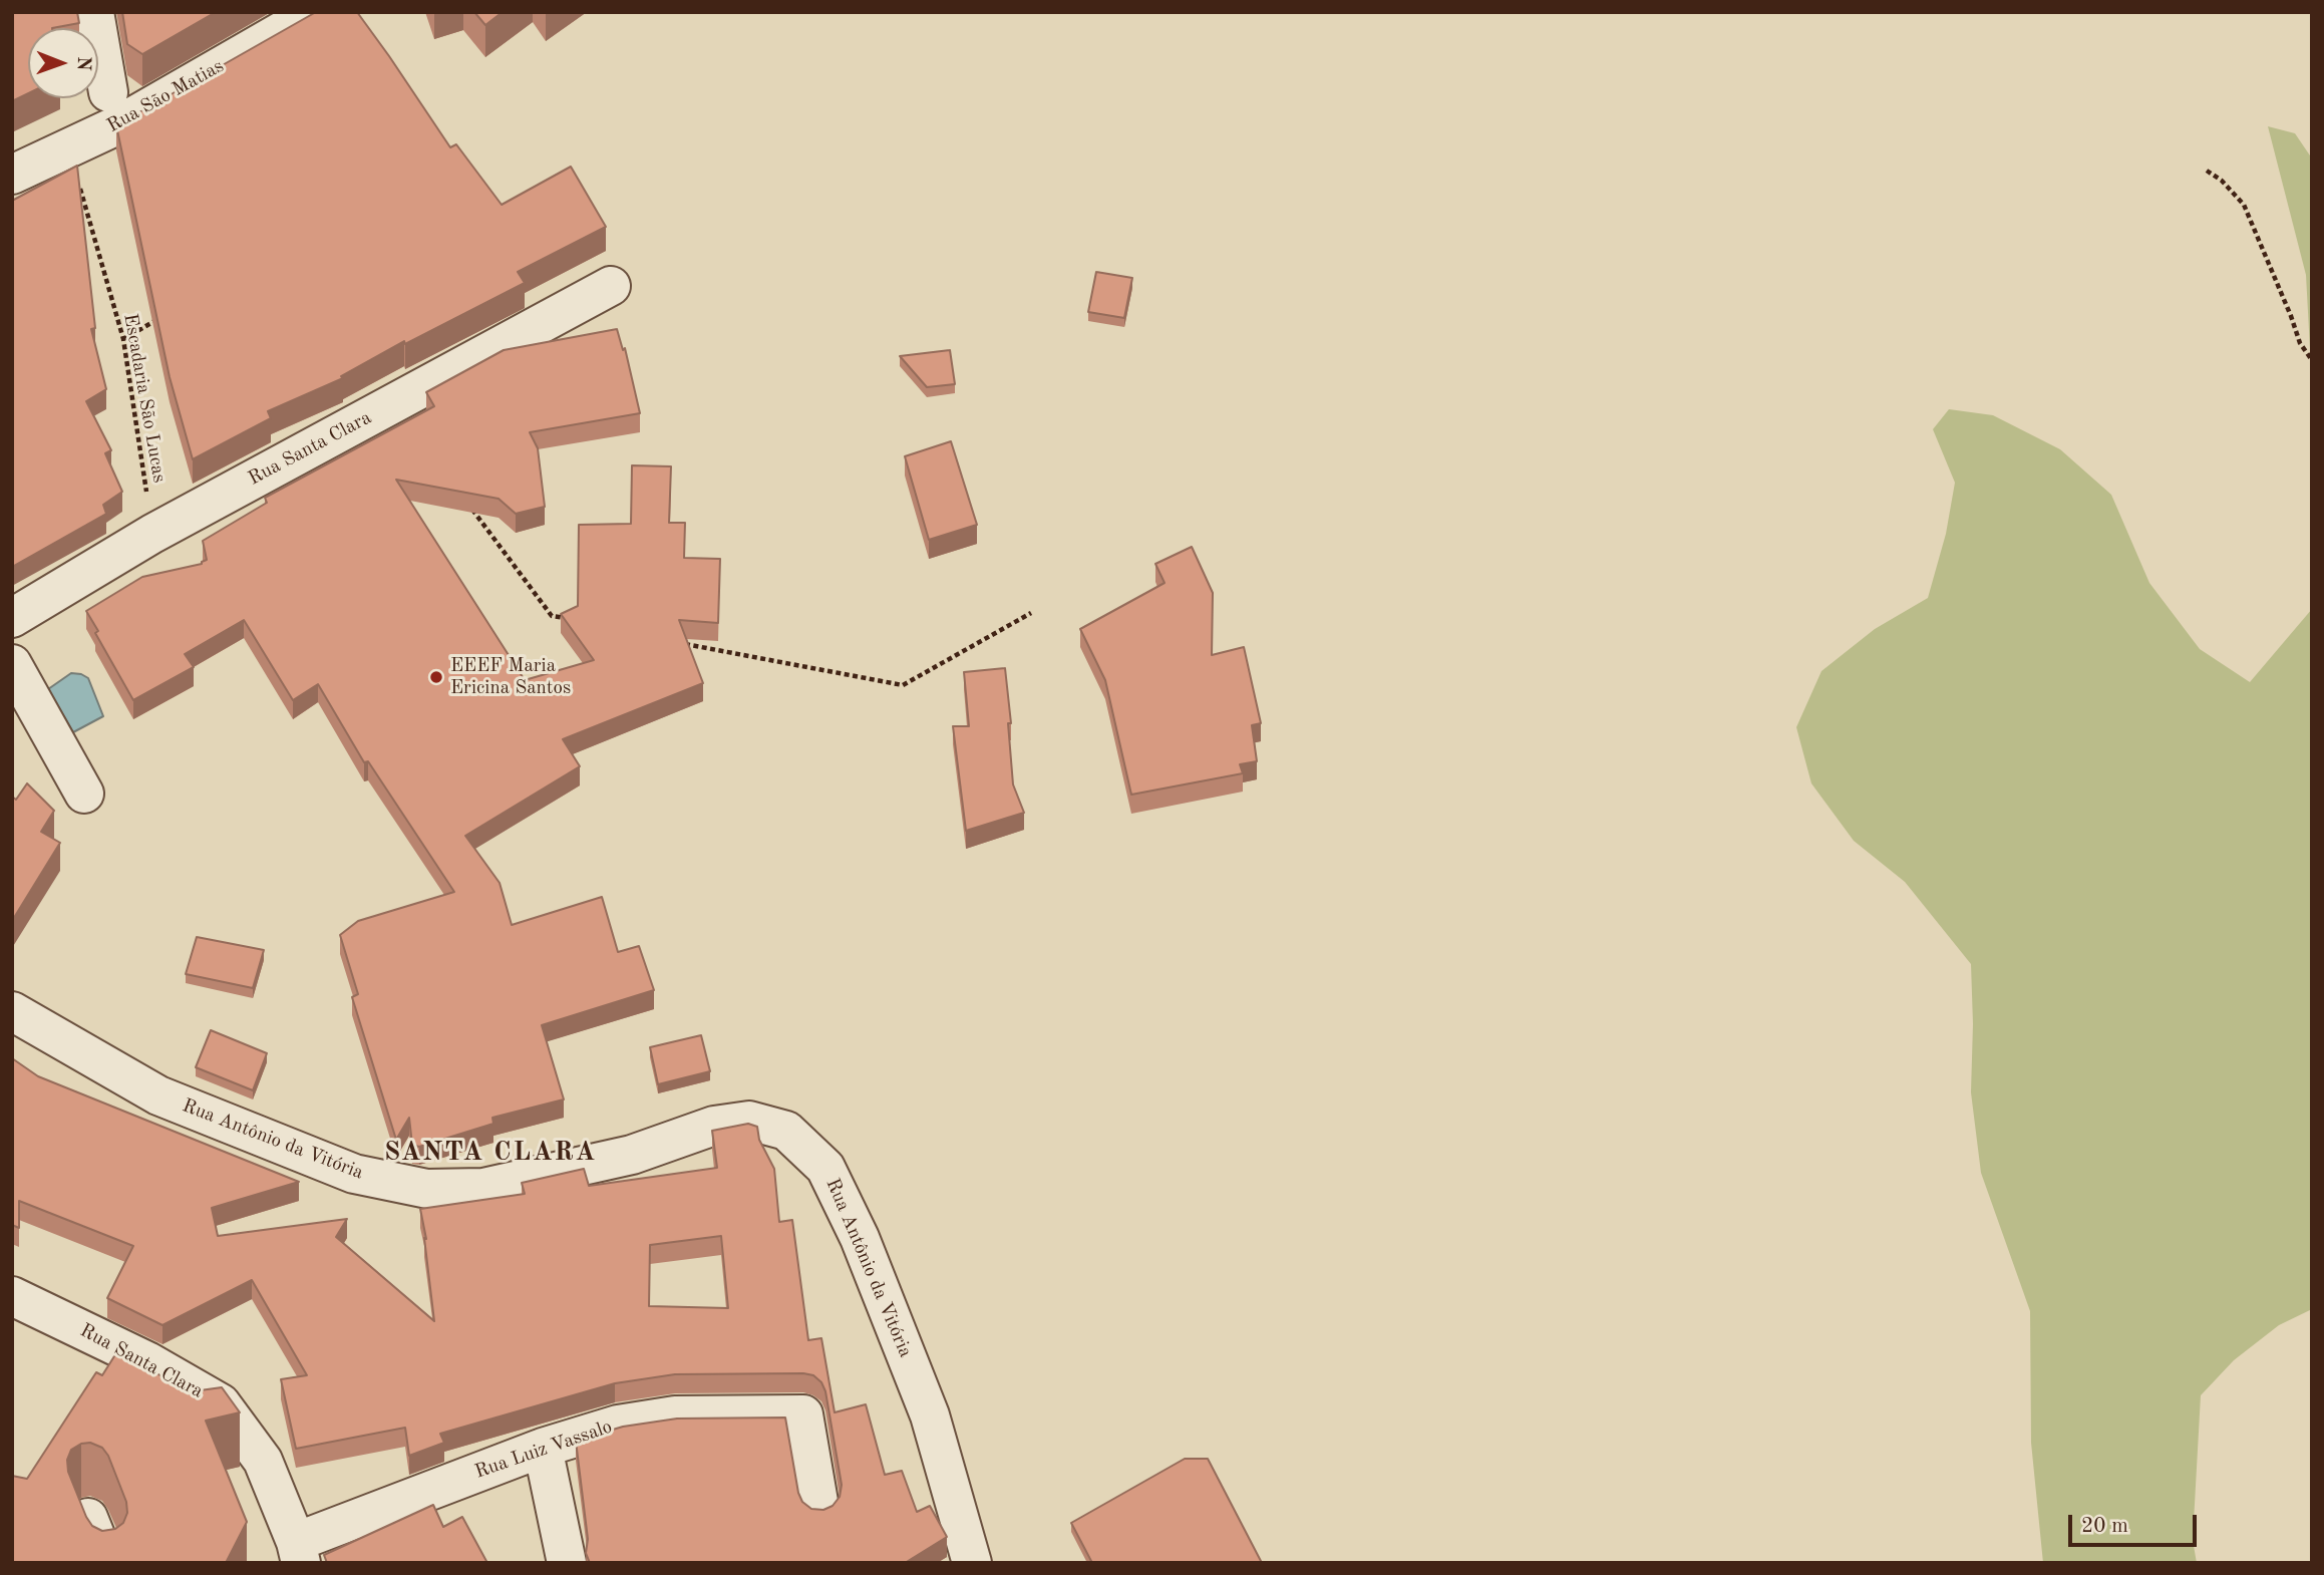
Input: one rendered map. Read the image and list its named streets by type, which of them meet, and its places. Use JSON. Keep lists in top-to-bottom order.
{
  "streets": {
    "street": [
      "Rua São Matias",
      "Rua Santa Clara",
      "Rua Antônio da Vitória",
      "Rua Luiz Vassalo"
    ],
    "path": ["Escadaria São Lucas"]
  },
  "crossings": [
    ["Rua São Matias", "Escadaria São Lucas"],
    ["Escadaria São Lucas", "Rua Santa Clara"],
    ["Rua Santa Clara", "Rua Luiz Vassalo"]
  ],
  "districts": ["SANTA CLARA"],
  "places": ["EEEF Maria Ericina Santos"],
  "scale_bar": "20 m",
  "north": "right"
}
